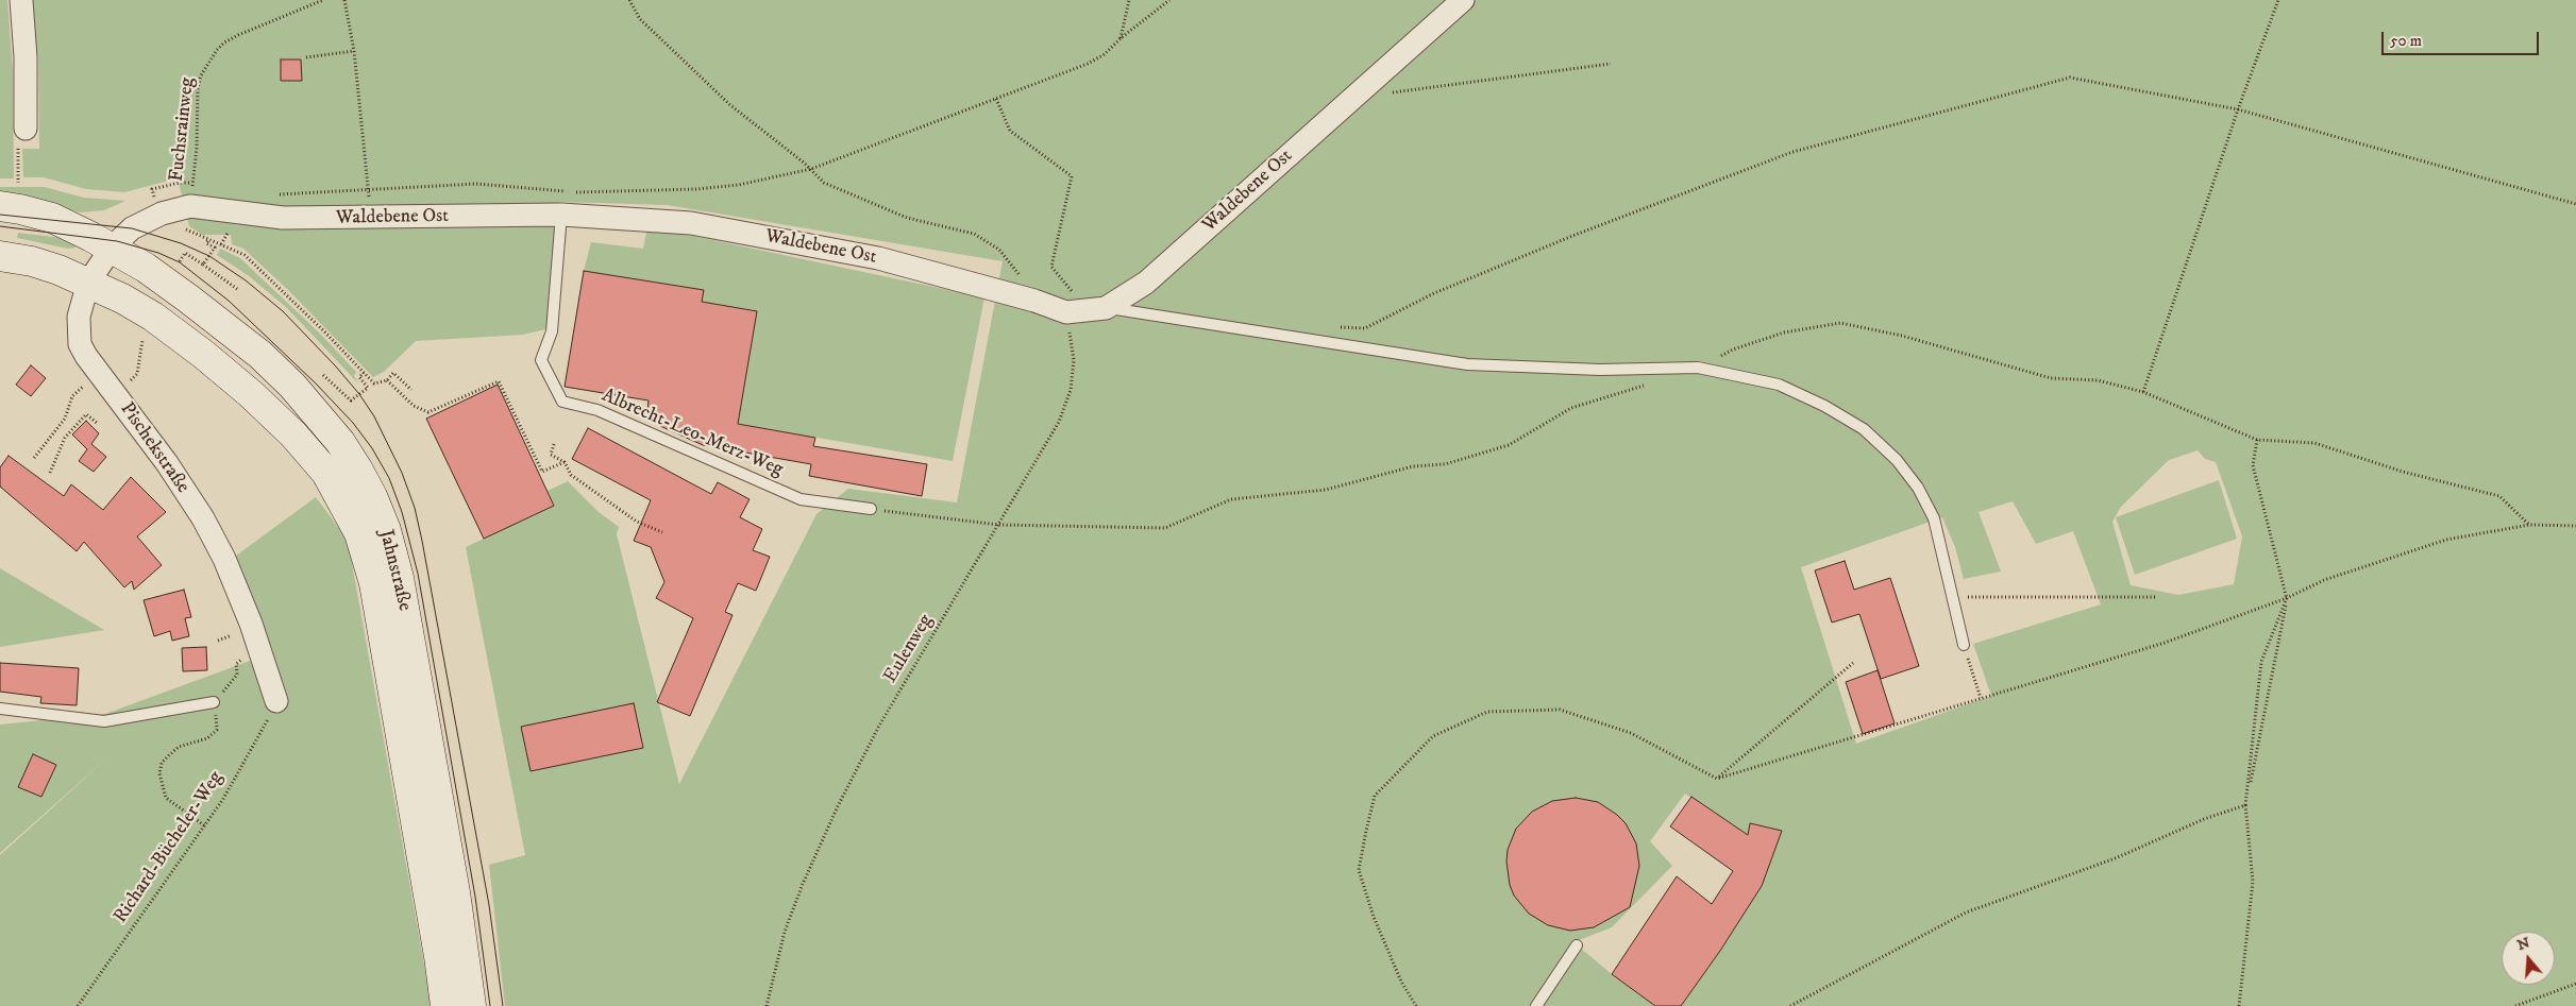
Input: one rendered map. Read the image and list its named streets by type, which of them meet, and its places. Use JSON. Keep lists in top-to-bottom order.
{
  "streets": {
    "main road": ["Jahnstraße"],
    "street": ["Waldebene Ost", "Pischekstraße"],
    "lane": ["Albrecht-Leo-Merz-Weg"],
    "path": ["Fuchsrainweg", "Eulenweg", "Richard-Bücheler-Weg"]
  },
  "crossings": [
    ["Fuchsrainweg", "Waldebene Ost"],
    ["Waldebene Ost", "Albrecht-Leo-Merz-Weg"],
    ["Waldebene Ost", "Pischekstraße"],
    ["Waldebene Ost", "Jahnstraße"],
    ["Waldebene Ost", "Eulenweg"],
    ["Pischekstraße", "Jahnstraße"],
    ["Pischekstraße", "Richard-Bücheler-Weg"]
  ],
  "scale_bar": "50 m",
  "north": "top"
}
